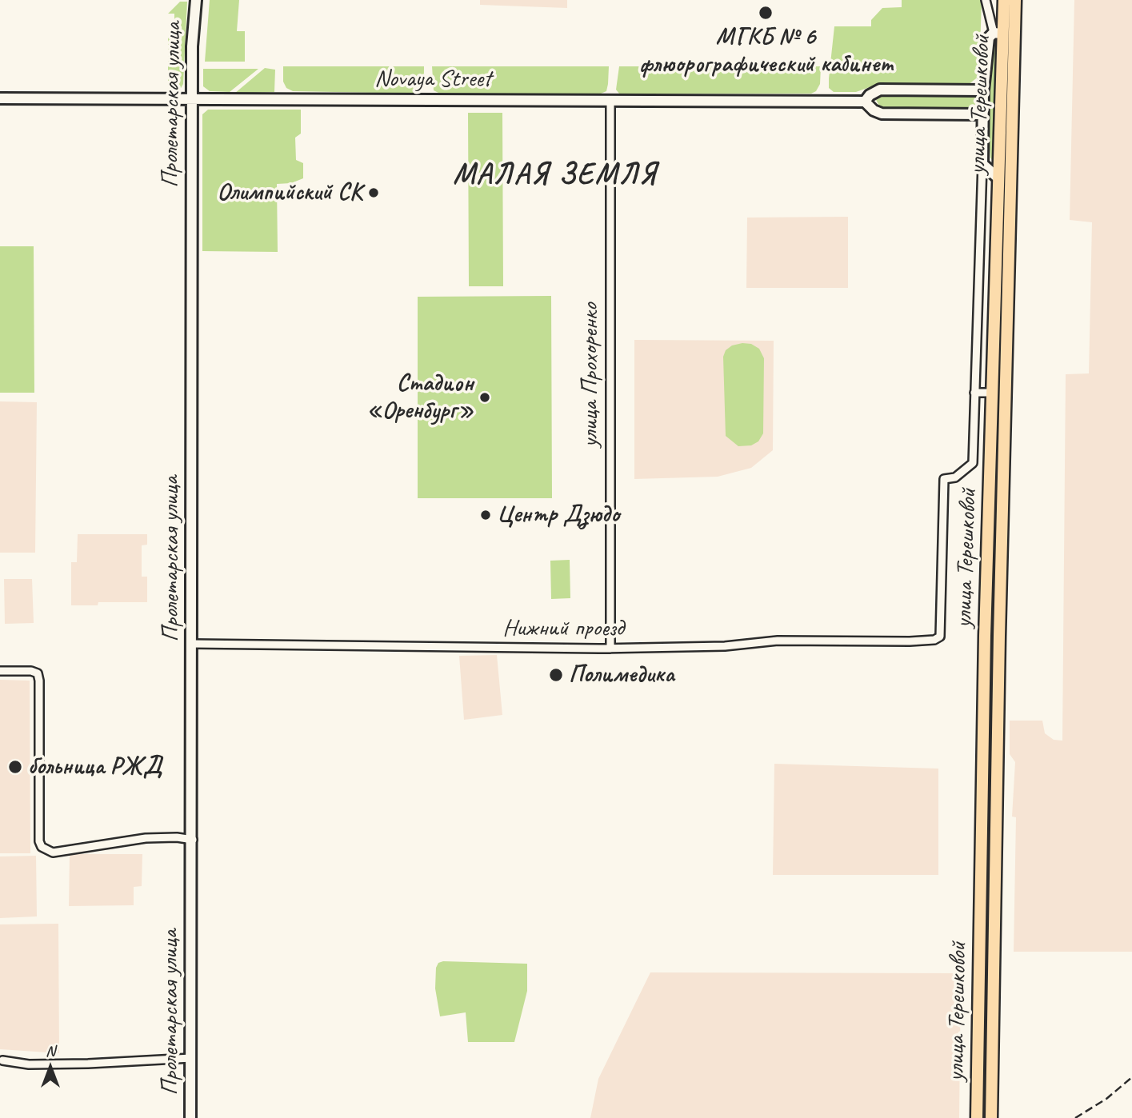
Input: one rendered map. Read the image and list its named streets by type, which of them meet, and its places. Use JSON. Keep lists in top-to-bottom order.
{
  "streets": {
    "main road": ["Novaya Street", "Пролетарская улица", "улица Терешковой"],
    "street": ["улица Прохоренко", "Нижний проезд"]
  },
  "crossings": [
    ["Novaya Street", "Пролетарская улица"],
    ["Novaya Street", "улица Прохоренко"],
    ["Пролетарская улица", "Нижний проезд"],
    ["улица Прохоренко", "Нижний проезд"]
  ],
  "districts": ["МАЛАЯ ЗЕМЛЯ"],
  "places": [
    "МГКБ № 6 флюорографический кабинет",
    "Олимпийский СК",
    "Стадион «Оренбург»",
    "Центр Дзюдо",
    "Полимедика",
    "больница РЖД"
  ],
  "north": "top"
}
